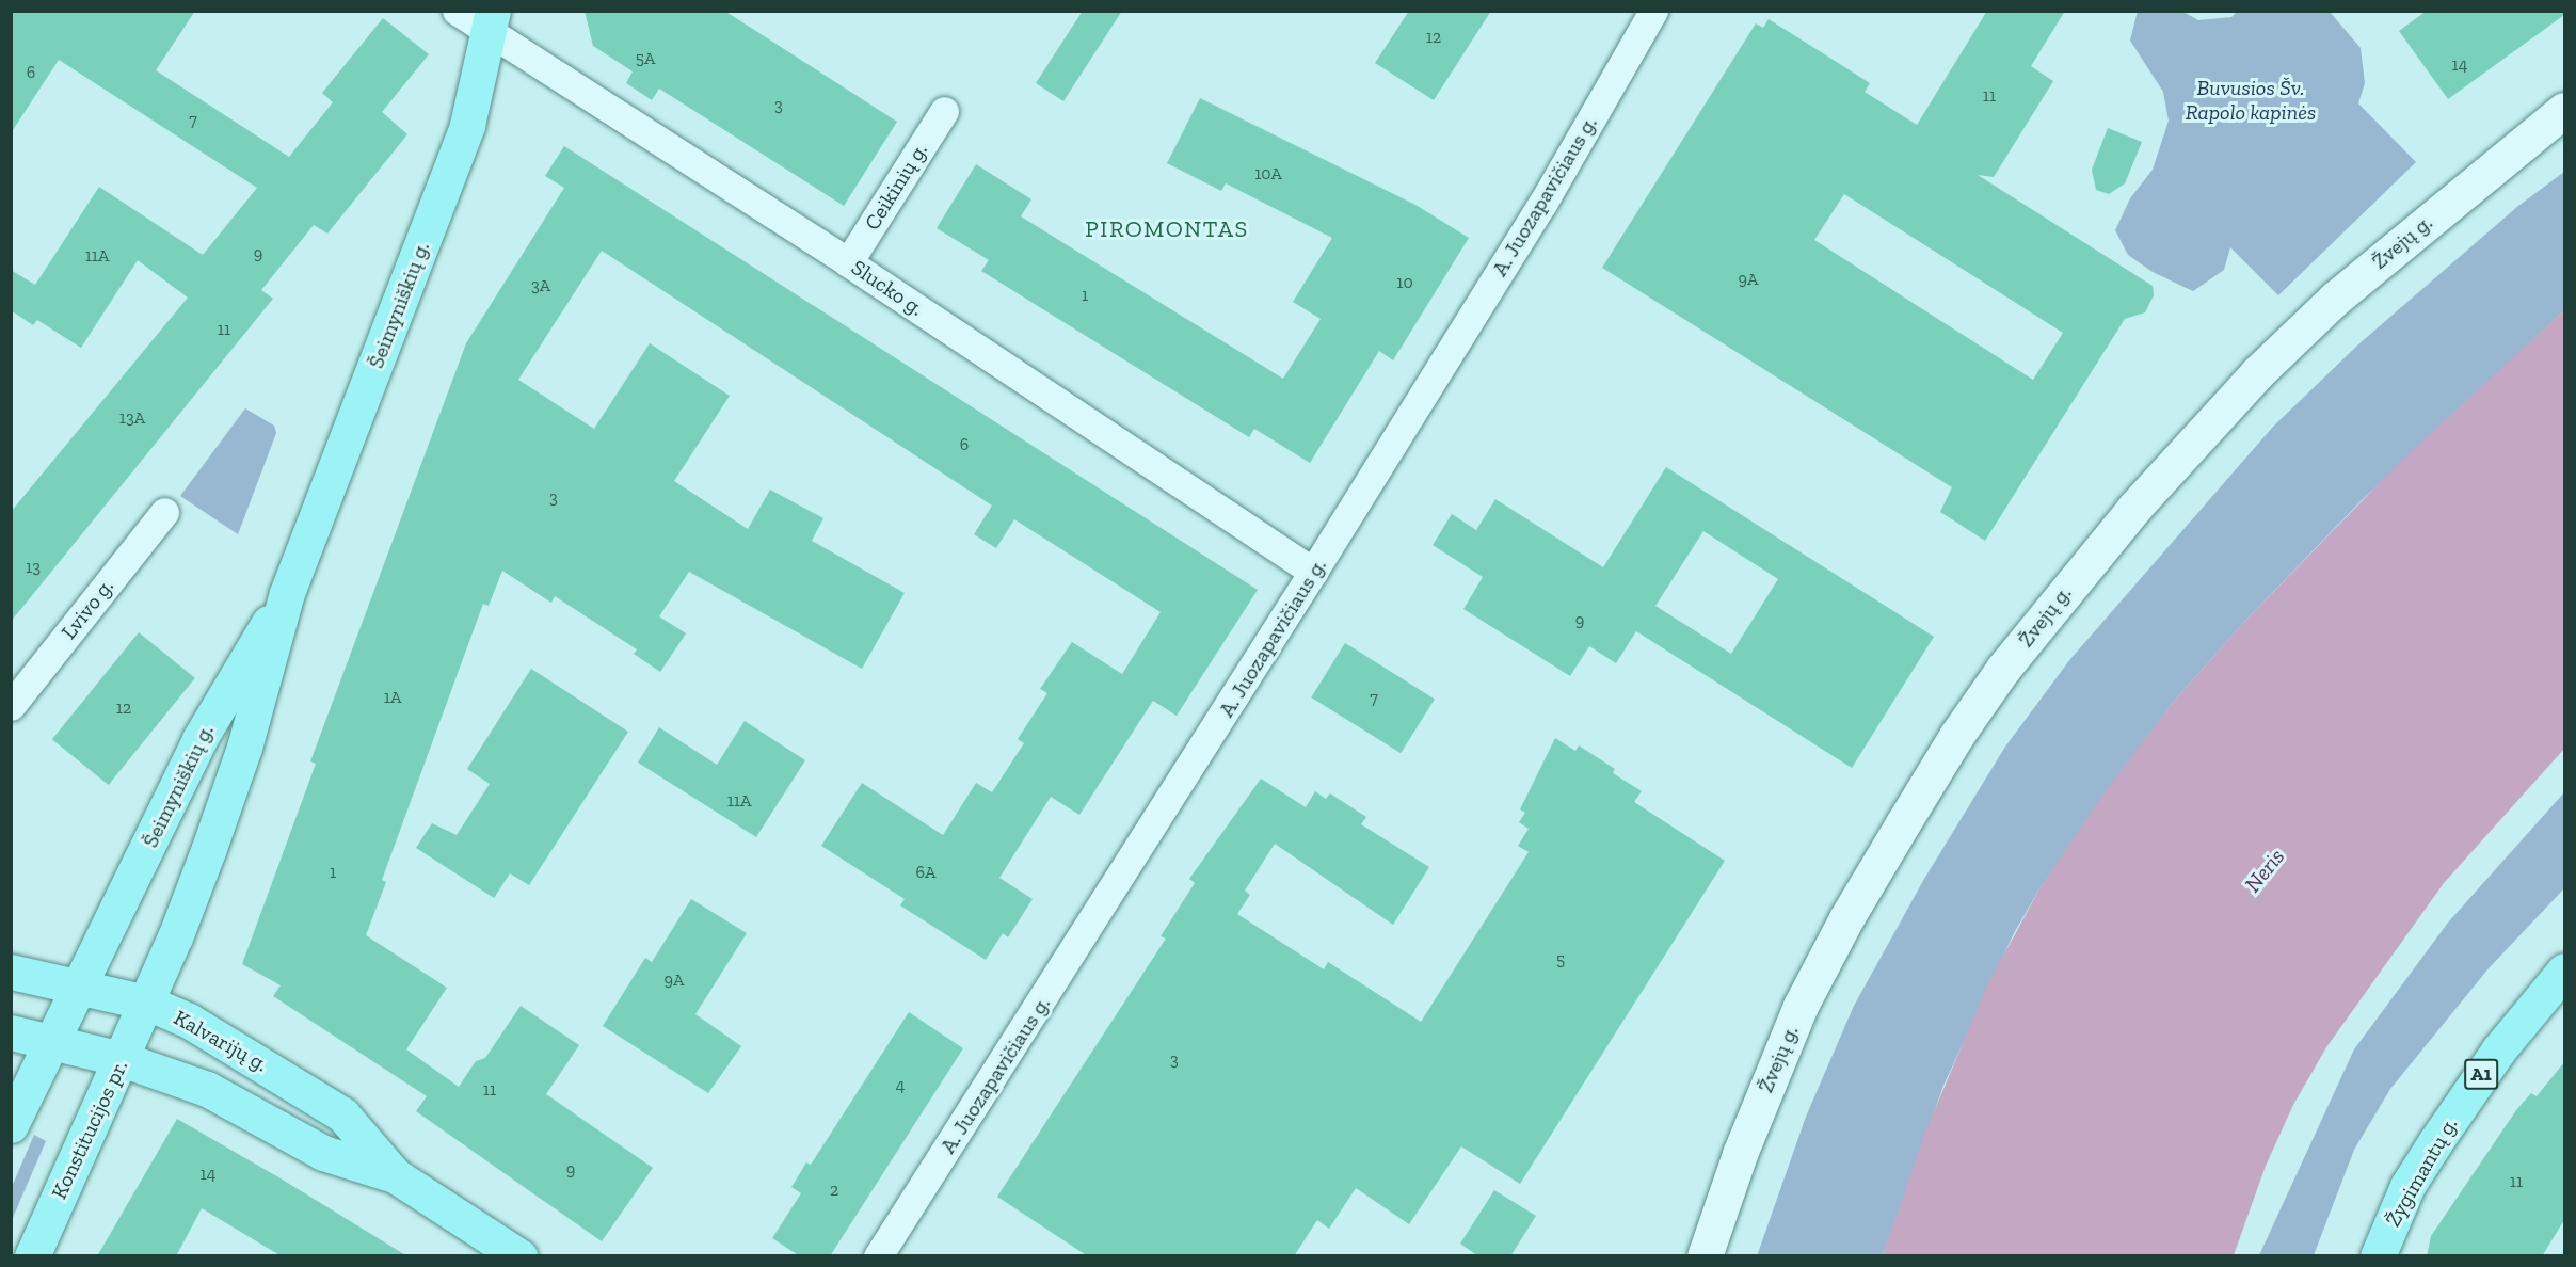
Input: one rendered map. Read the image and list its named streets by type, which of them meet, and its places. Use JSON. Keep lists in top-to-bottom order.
{
  "streets": {
    "main road": [
      "Šeimyniškių g.",
      "Kalvarijų g.",
      "A1",
      "Konstitucijos pr.",
      "Žygimantų g."
    ],
    "street": [
      "Ceikinių g.",
      "A. Juozapavičiaus g.",
      "Žvejų g.",
      "Slucko g.",
      "Lvivo g."
    ]
  },
  "crossings": [
    ["Ceikinių g.", "Slucko g."],
    ["A. Juozapavičiaus g.", "Slucko g."],
    ["Slucko g.", "Šeimyniškių g."],
    ["Šeimyniškių g.", "Kalvarijų g."],
    ["Šeimyniškių g.", "Konstitucijos pr."],
    ["Kalvarijų g.", "Konstitucijos pr."]
  ],
  "districts": ["PIROMONTAS"],
  "water": ["Neris"],
  "parks": ["Buvusios Šv. Rapolo kapinės"],
  "house_numbers": [
    "12",
    "5A",
    "14",
    "6",
    "11",
    "3",
    "7",
    "10A",
    "9",
    "11A",
    "9A",
    "10",
    "3A",
    "1",
    "11",
    "13A",
    "6",
    "3",
    "13",
    "9",
    "1A",
    "7",
    "12",
    "11A",
    "1",
    "6A",
    "5",
    "9A",
    "3",
    "4",
    "11",
    "9",
    "14",
    "11",
    "2"
  ]
}
